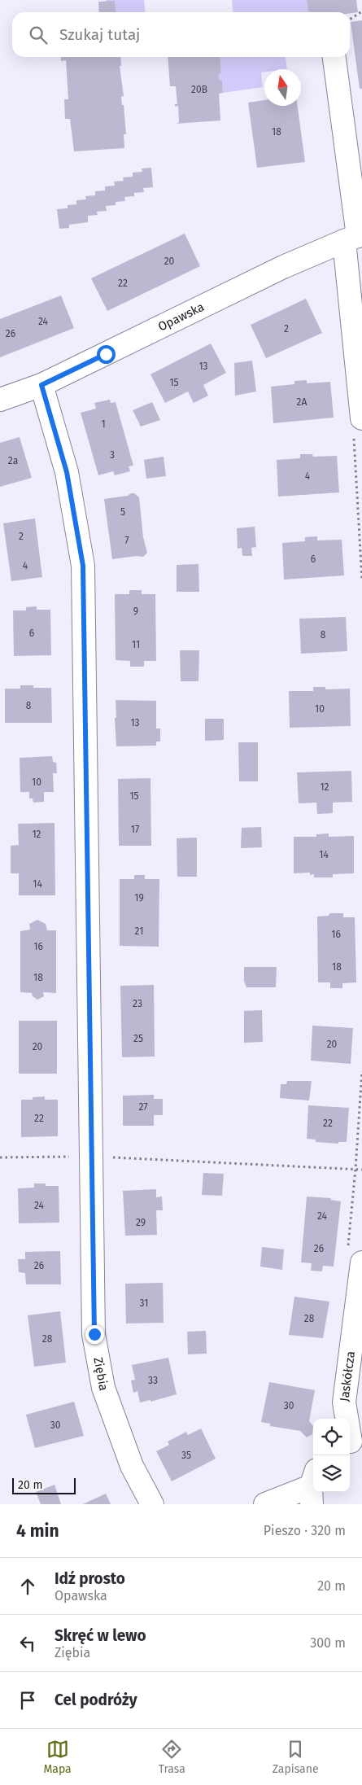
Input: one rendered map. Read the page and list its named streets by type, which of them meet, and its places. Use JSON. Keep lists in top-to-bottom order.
{
  "streets": {
    "street": ["Opawska", "Ziębia", "Jaskółcza"]
  },
  "crossings": [
    ["Opawska", "Ziębia"]
  ],
  "house_numbers": [
    "20B",
    "18",
    "20",
    "22",
    "24",
    "2",
    "26",
    "13",
    "15",
    "2A",
    "1",
    "3",
    "2a",
    "4",
    "5",
    "2",
    "7",
    "6",
    "4",
    "9",
    "6",
    "8",
    "11",
    "8",
    "10",
    "13",
    "10",
    "12",
    "15",
    "17",
    "12",
    "14",
    "14",
    "19",
    "21",
    "16",
    "16",
    "18",
    "18",
    "23",
    "25",
    "20",
    "20",
    "27",
    "22",
    "22",
    "24",
    "24",
    "29",
    "26",
    "26",
    "31",
    "28",
    "28",
    "33",
    "30",
    "30",
    "35"
  ],
  "scale_bar": "20 m",
  "north": "top",
  "page": {
    "search": "Szukaj tutaj",
    "scale": "20 m",
    "heading": ["4 min", "Pieszo · 320 m"],
    "list": [
      ["Idź prosto", "Opawska", "20 m"],
      ["Skręć w lewo", "Ziębia", "300 m"],
      "Cel podróży"
    ],
    "nav": ["Mapa", "Trasa", "Zapisane"]
  }
}
